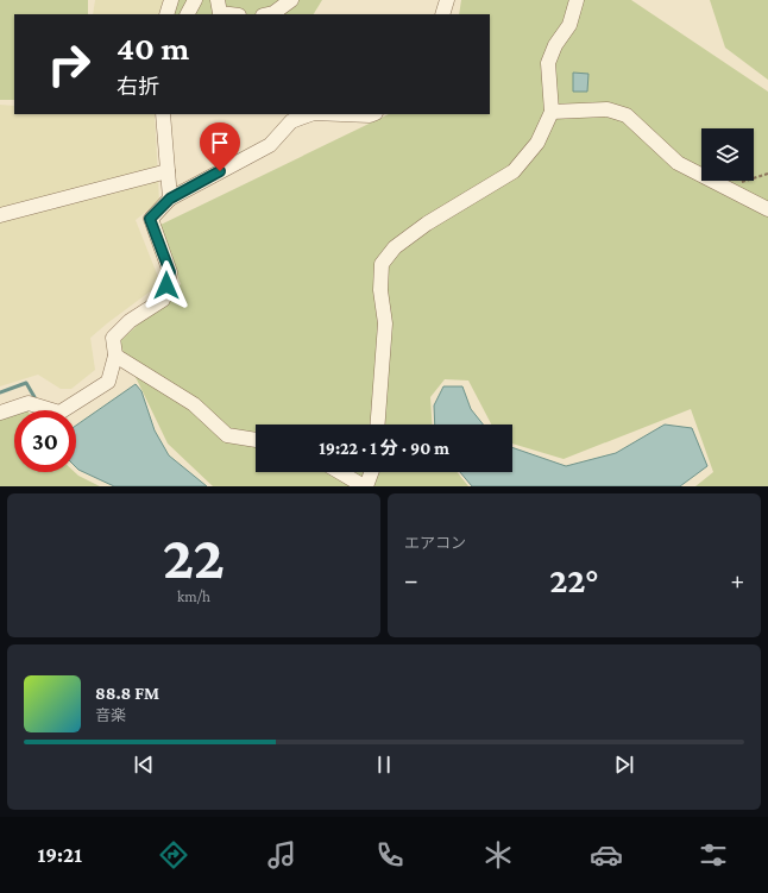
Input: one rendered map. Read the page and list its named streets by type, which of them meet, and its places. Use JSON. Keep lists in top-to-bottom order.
{
  "page": {
    "turn": ["40 m", "右折"],
    "limit": "30",
    "trip": "19:22 · 1 分 · 90 m",
    "tile": [
      ["22", "km/h"],
      "エアコン"
    ],
    "heat": ["−", "22°", "+"],
    "song": ["88.8 FM", "音楽"],
    "tabs": "19:21"
  }
}
